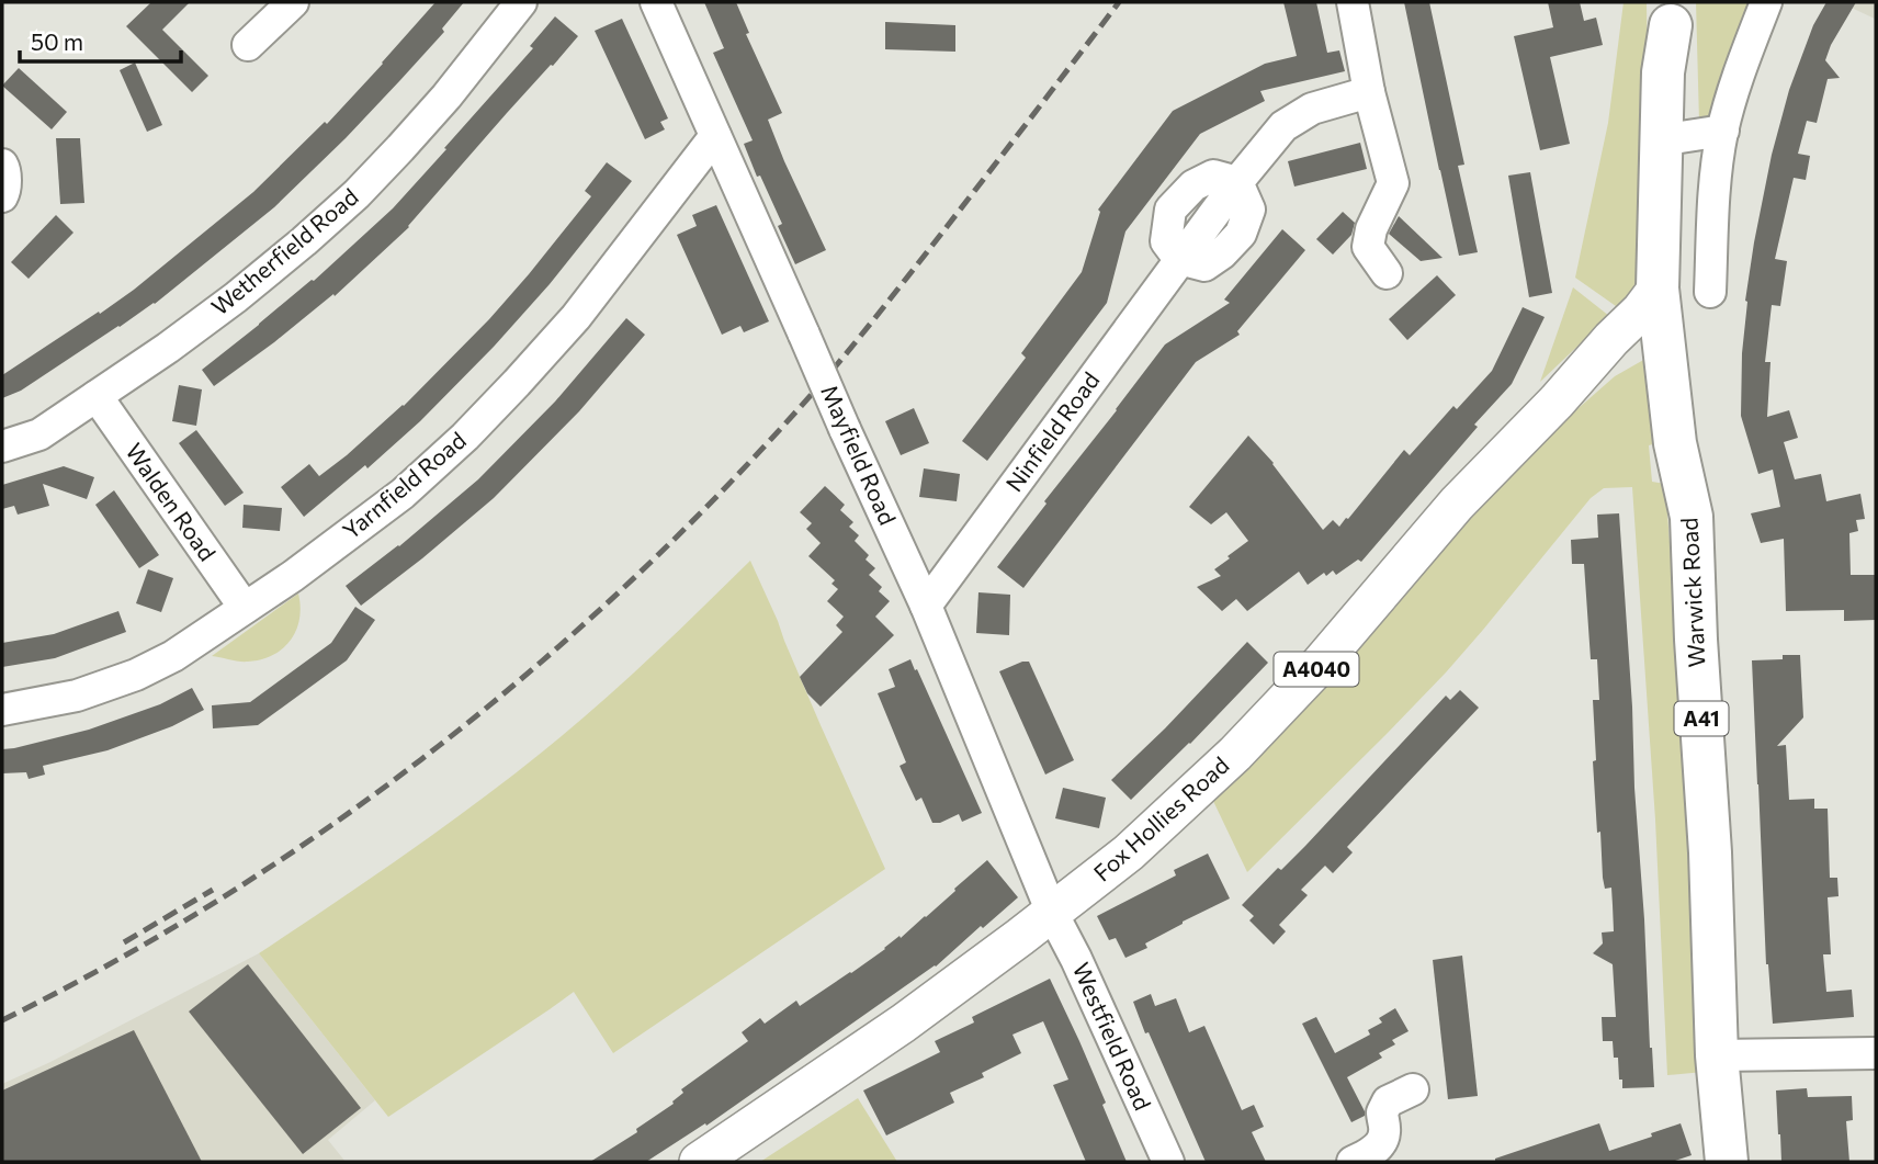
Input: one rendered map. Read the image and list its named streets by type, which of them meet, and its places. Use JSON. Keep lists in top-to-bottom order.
{
  "streets": {
    "highway": ["Warwick Road", "A41"],
    "main road": ["A4040", "Fox Hollies Road"],
    "street": [
      "Wetherfield Road",
      "Ninfield Road",
      "Mayfield Road",
      "Yarnfield Road",
      "Walden Road",
      "Westfield Road"
    ]
  },
  "crossings": [
    ["Wetherfield Road", "Walden Road"],
    ["Ninfield Road", "Mayfield Road"],
    ["Mayfield Road", "Yarnfield Road"],
    ["Mayfield Road", "Fox Hollies Road"],
    ["Mayfield Road", "Westfield Road"],
    ["Yarnfield Road", "Walden Road"],
    ["Warwick Road", "A41"],
    ["Warwick Road", "Fox Hollies Road"],
    ["A41", "Fox Hollies Road"],
    ["Fox Hollies Road", "Westfield Road"]
  ],
  "scale_bar": "50 m"
}
